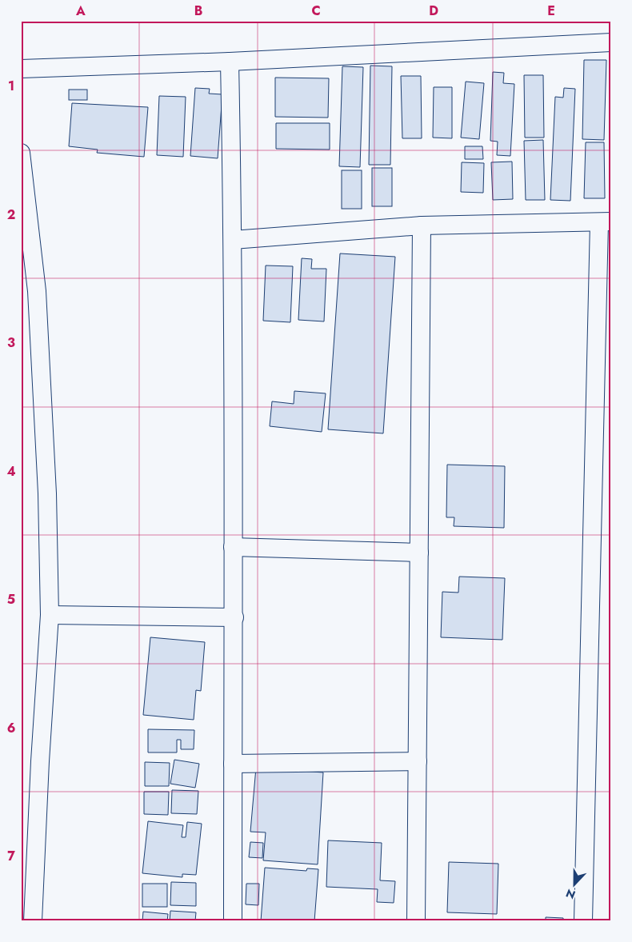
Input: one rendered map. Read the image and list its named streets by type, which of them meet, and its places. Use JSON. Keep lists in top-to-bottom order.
{
  "north": "bottom",
  "grid": {
    "columns": [
      "A",
      "B",
      "C",
      "D",
      "E"
    ],
    "rows": [
      "1",
      "2",
      "3",
      "4",
      "5",
      "6",
      "7"
    ]
  }
}
